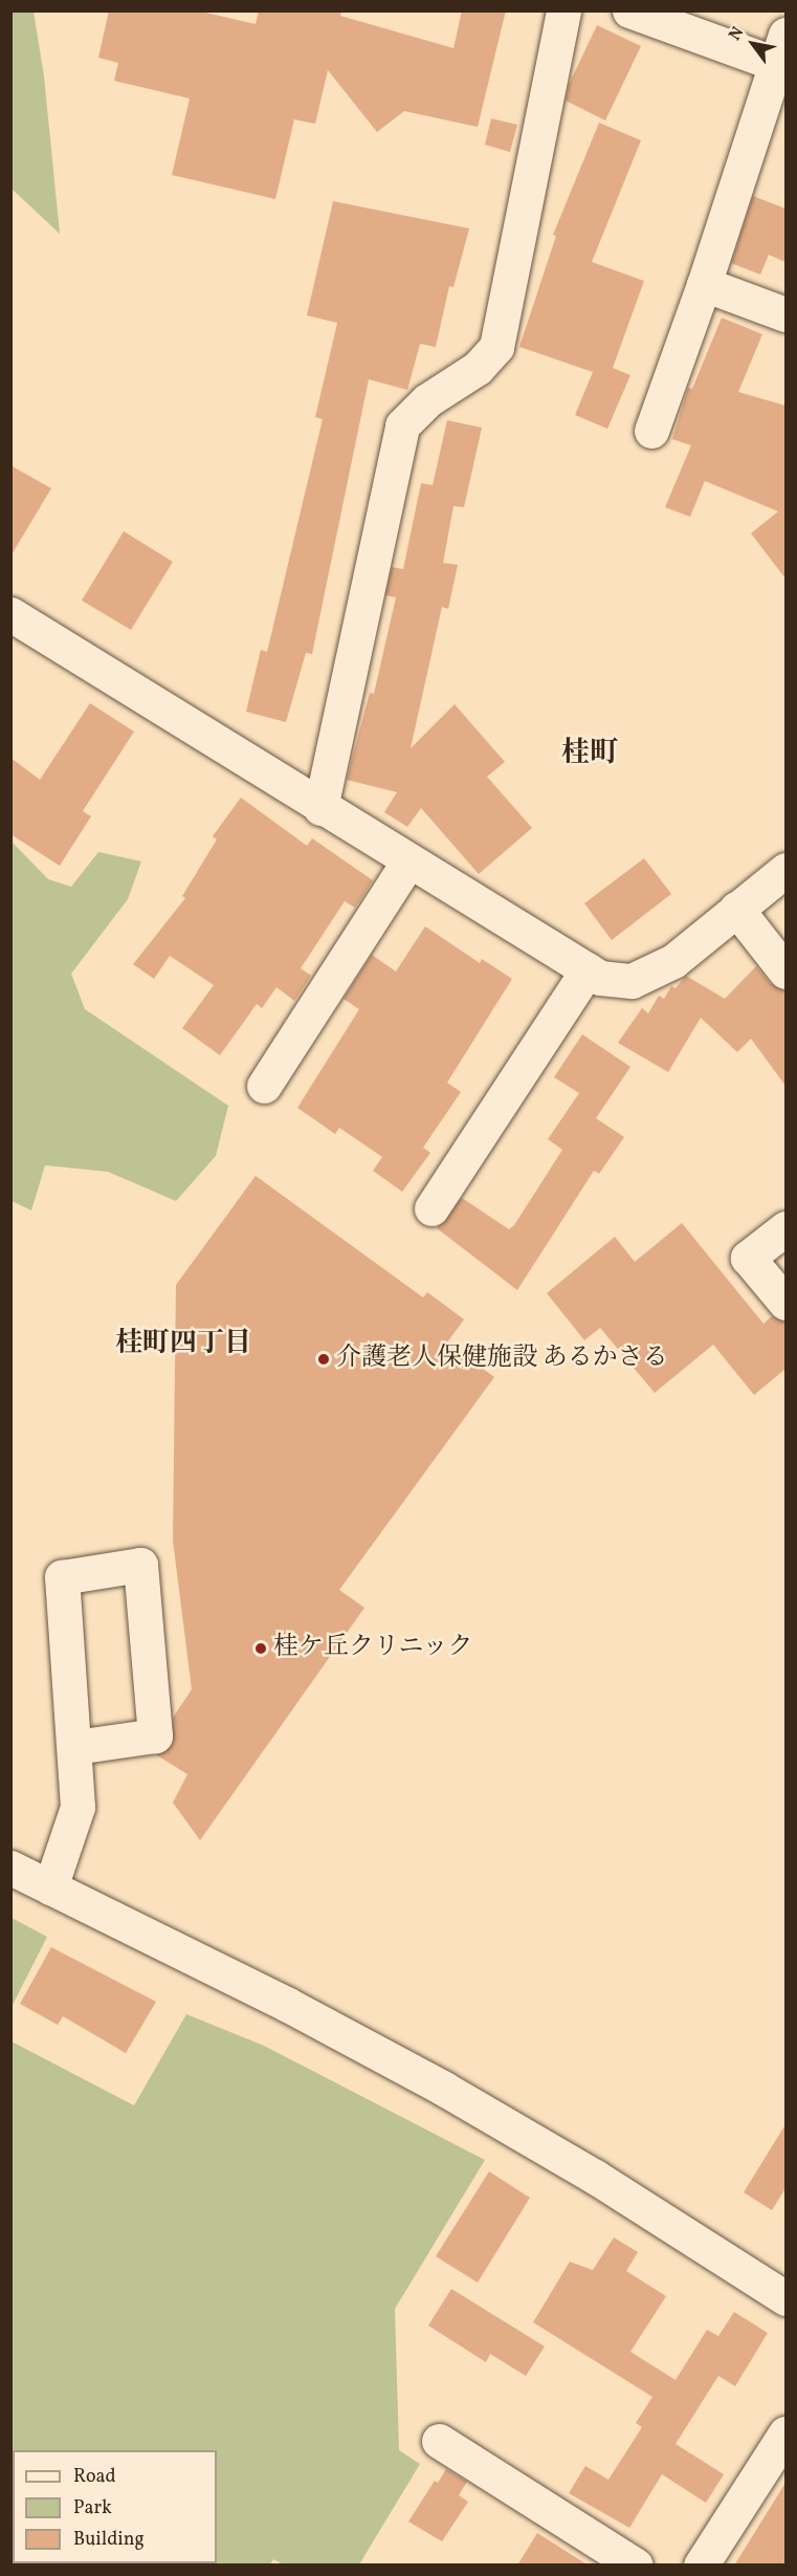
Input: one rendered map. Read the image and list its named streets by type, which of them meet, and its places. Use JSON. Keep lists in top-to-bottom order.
{
  "districts": ["桂町", "桂町四丁目"],
  "places": ["介護老人保健施設 あるかさる", "桂ケ丘クリニック"],
  "legend": ["Road", "Park", "Building"],
  "north": "top left"
}
